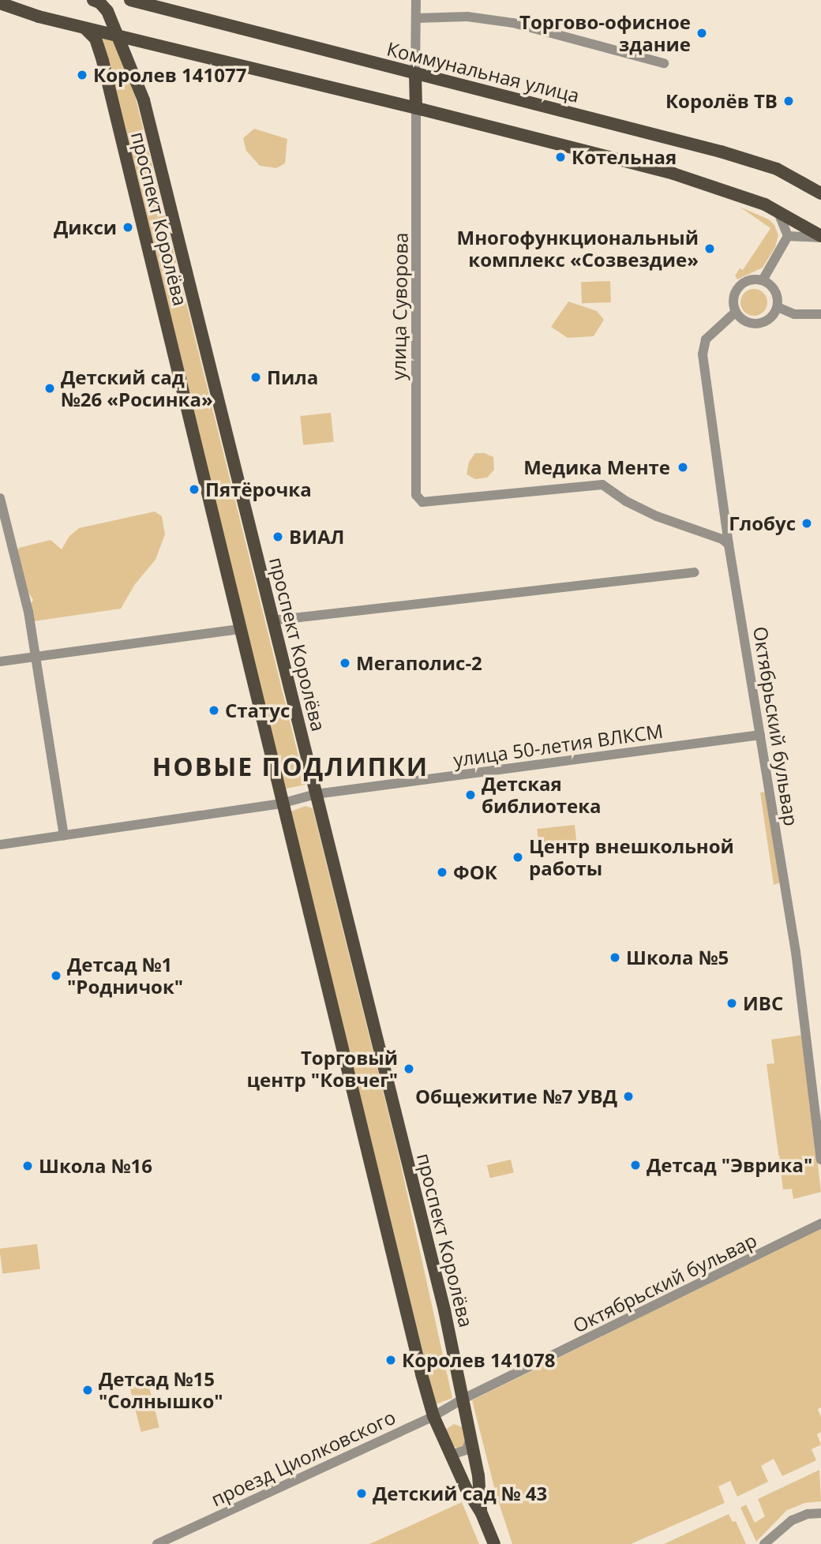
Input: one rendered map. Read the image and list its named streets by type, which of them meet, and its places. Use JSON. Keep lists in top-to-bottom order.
{
  "streets": {
    "main road": ["Коммунальная улица", "проспект Королёва"],
    "street": [
      "улица Суворова",
      "Октябрьский бульвар",
      "улица 50-летия ВЛКСМ",
      "проезд Циолковского"
    ]
  },
  "crossings": [
    ["проспект Королёва", "Октябрьский бульвар"],
    ["проспект Королёва", "улица 50-летия ВЛКСМ"],
    ["проспект Королёва", "проезд Циолковского"],
    ["улица Суворова", "Октябрьский бульвар"],
    ["Октябрьский бульвар", "улица 50-летия ВЛКСМ"],
    ["Октябрьский бульвар", "проезд Циолковского"]
  ],
  "districts": ["НОВЫЕ ПОДЛИПКИ"],
  "places": [
    "Торгово-офисное здание",
    "Королев 141077",
    "Королёв ТВ",
    "Котельная",
    "Дикси",
    "Многофункциональный комплекс «Созвездие»",
    "Пила",
    "Детский сад №26 «Росинка»",
    "Медика Менте",
    "Пятёрочка",
    "Глобус",
    "ВИАЛ",
    "Мегаполис-2",
    "Статус",
    "Детская библиотека",
    "Центр внешкольной работы",
    "ФОК",
    "Школа №5",
    "Детсад №1 \"Родничок\"",
    "ИВС",
    "Торговый центр \"Ковчег\"",
    "Общежитие №7 УВД",
    "Детсад \"Эврика\"",
    "Школа №16",
    "Королев 141078",
    "Детсад №15 \"Солнышко\"",
    "Детский сад № 43"
  ]
}
